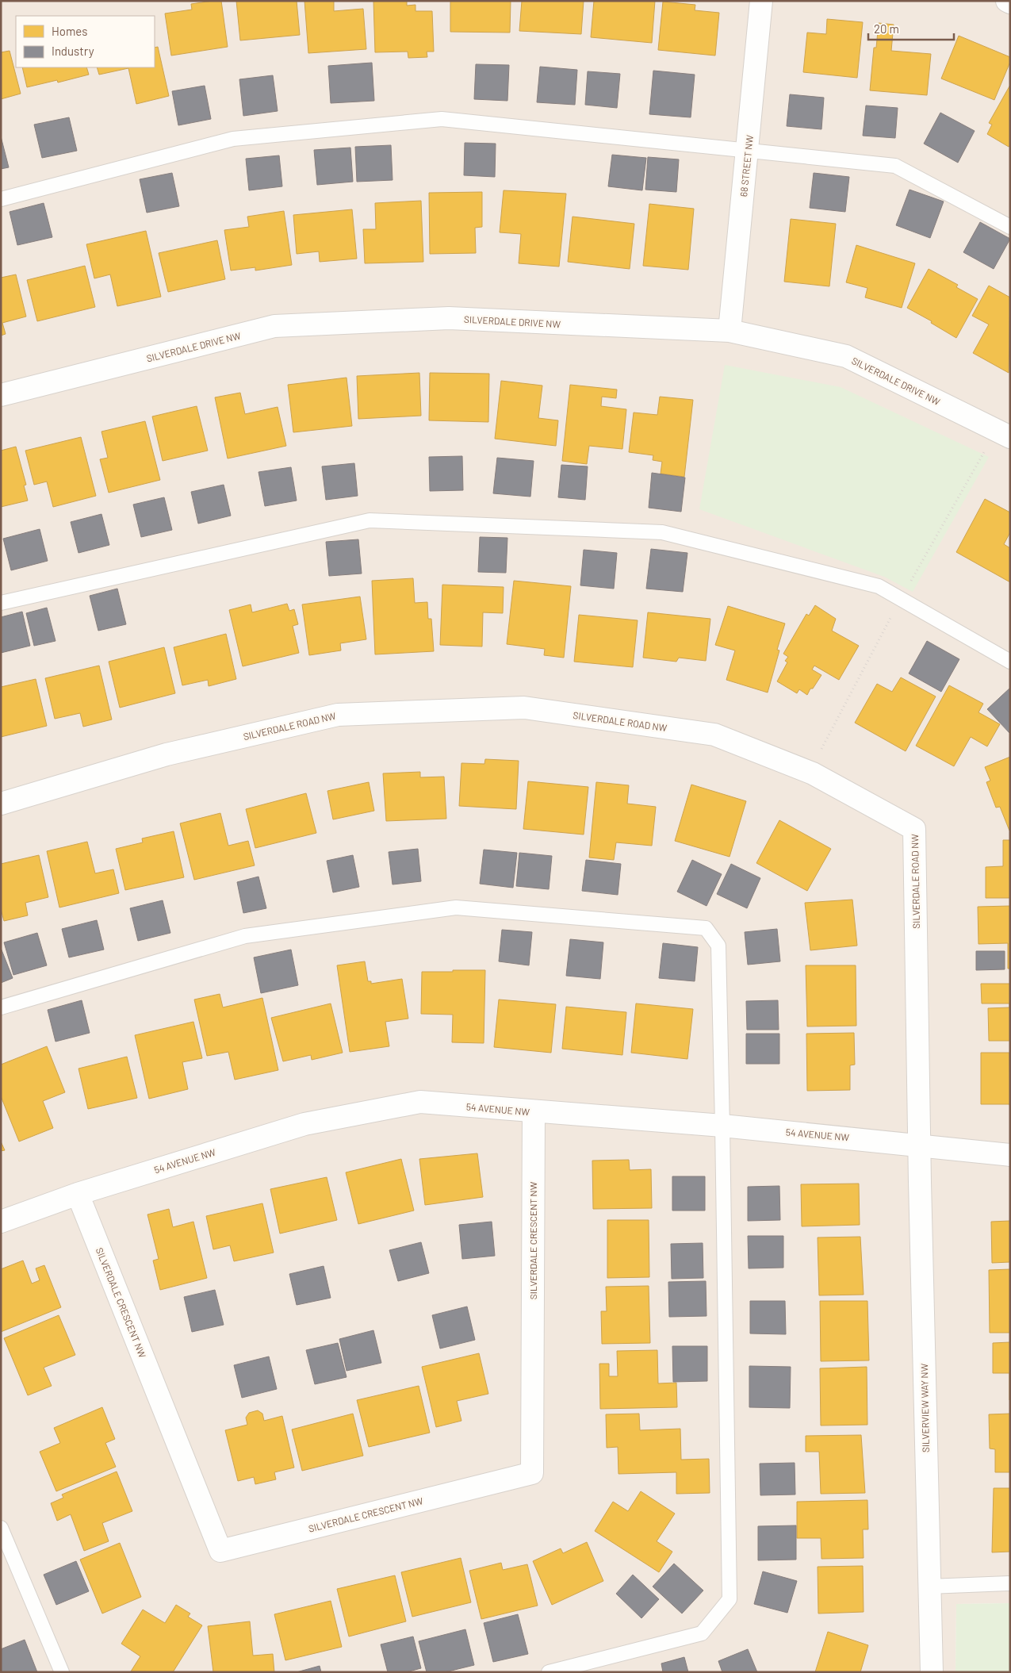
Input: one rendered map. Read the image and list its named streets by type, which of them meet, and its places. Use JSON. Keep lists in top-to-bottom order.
{
  "streets": {
    "street": [
      "68 STREET NW",
      "SILVERDALE DRIVE NW",
      "SILVERDALE ROAD NW",
      "54 AVENUE NW",
      "SILVERDALE CRESCENT NW",
      "SILVERVIEW WAY NW"
    ]
  },
  "crossings": [
    ["68 STREET NW", "SILVERDALE DRIVE NW"],
    ["SILVERDALE ROAD NW", "54 AVENUE NW"],
    ["SILVERDALE ROAD NW", "SILVERVIEW WAY NW"],
    ["54 AVENUE NW", "SILVERDALE CRESCENT NW"],
    ["54 AVENUE NW", "SILVERVIEW WAY NW"]
  ],
  "legend": ["Homes", "Industry"],
  "scale_bar": "20 m"
}
